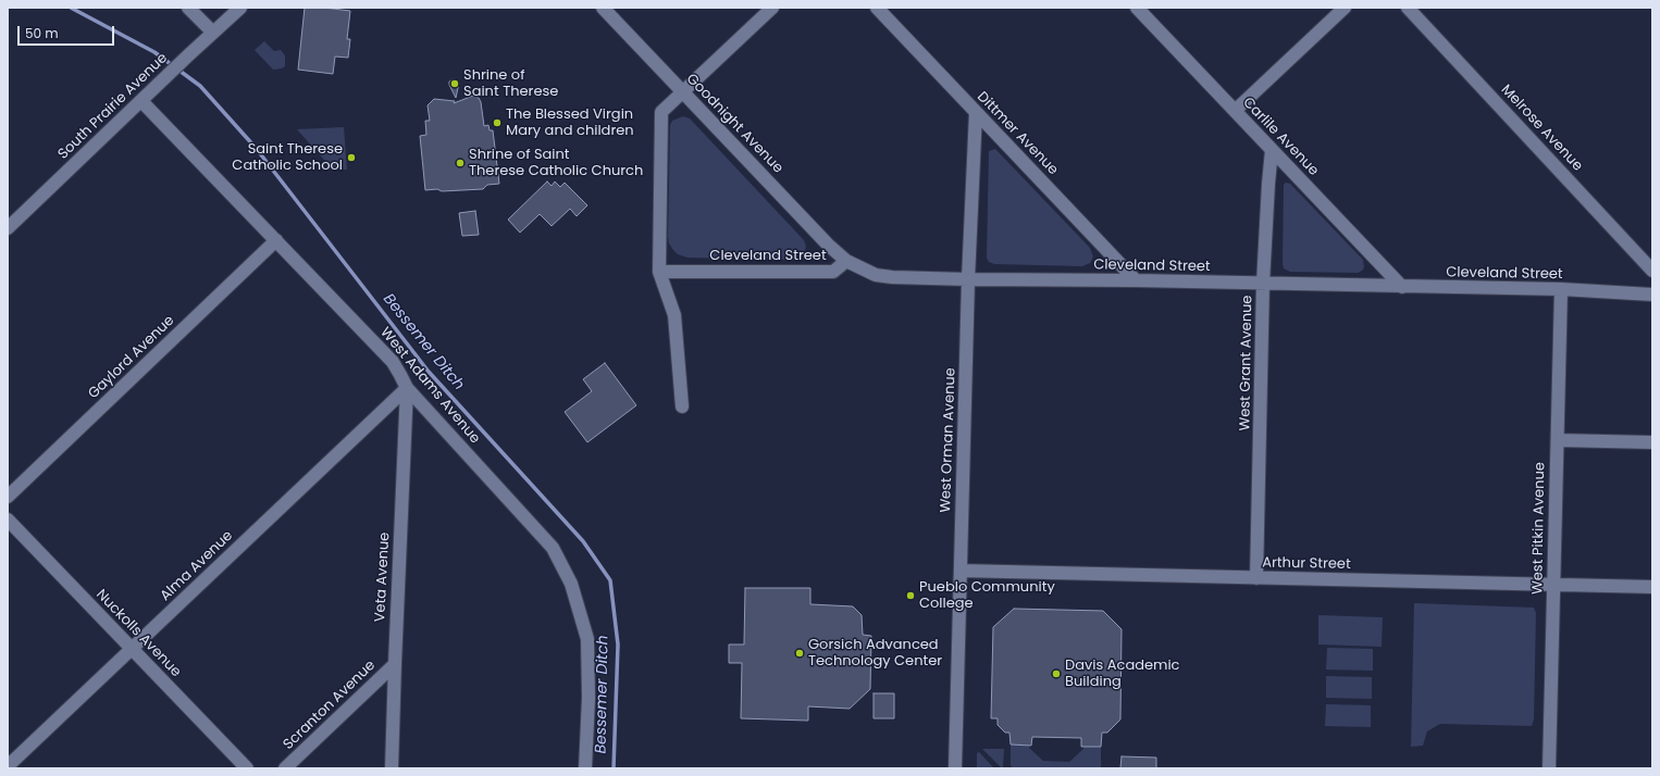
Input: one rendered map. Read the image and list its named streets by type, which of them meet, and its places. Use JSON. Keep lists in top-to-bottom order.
{
  "streets": {
    "street": [
      "South Prairie Avenue",
      "Goodnight Avenue",
      "Melrose Avenue",
      "Dittmer Avenue",
      "Carlile Avenue",
      "Cleveland Street",
      "Gaylord Avenue",
      "West Grant Avenue",
      "West Adams Avenue",
      "West Orman Avenue",
      "West Pitkin Avenue",
      "Arthur Street",
      "Alma Avenue",
      "Veta Avenue",
      "Nuckolls Avenue",
      "Scranton Avenue"
    ]
  },
  "crossings": [
    ["South Prairie Avenue", "West Adams Avenue"],
    ["Goodnight Avenue", "Cleveland Street"],
    ["Dittmer Avenue", "Cleveland Street"],
    ["Dittmer Avenue", "West Orman Avenue"],
    ["Carlile Avenue", "Cleveland Street"],
    ["Carlile Avenue", "West Grant Avenue"],
    ["Cleveland Street", "West Grant Avenue"],
    ["Cleveland Street", "West Orman Avenue"],
    ["Cleveland Street", "West Pitkin Avenue"],
    ["Gaylord Avenue", "West Adams Avenue"],
    ["West Grant Avenue", "Arthur Street"],
    ["West Adams Avenue", "Alma Avenue"],
    ["West Adams Avenue", "Veta Avenue"],
    ["West Orman Avenue", "Arthur Street"],
    ["West Pitkin Avenue", "Arthur Street"],
    ["Alma Avenue", "Veta Avenue"],
    ["Alma Avenue", "Nuckolls Avenue"],
    ["Veta Avenue", "Scranton Avenue"]
  ],
  "water": ["Bessemer Ditch"],
  "places": [
    "Shrine of Saint Therese",
    "The Blessed Virgin Mary and children",
    "Saint Therese Catholic School",
    "Shrine of Saint Therese Catholic Church",
    "Pueblo Community College",
    "Gorsich Advanced Technology Center",
    "Davis Academic Building"
  ],
  "scale_bar": "50 m"
}
